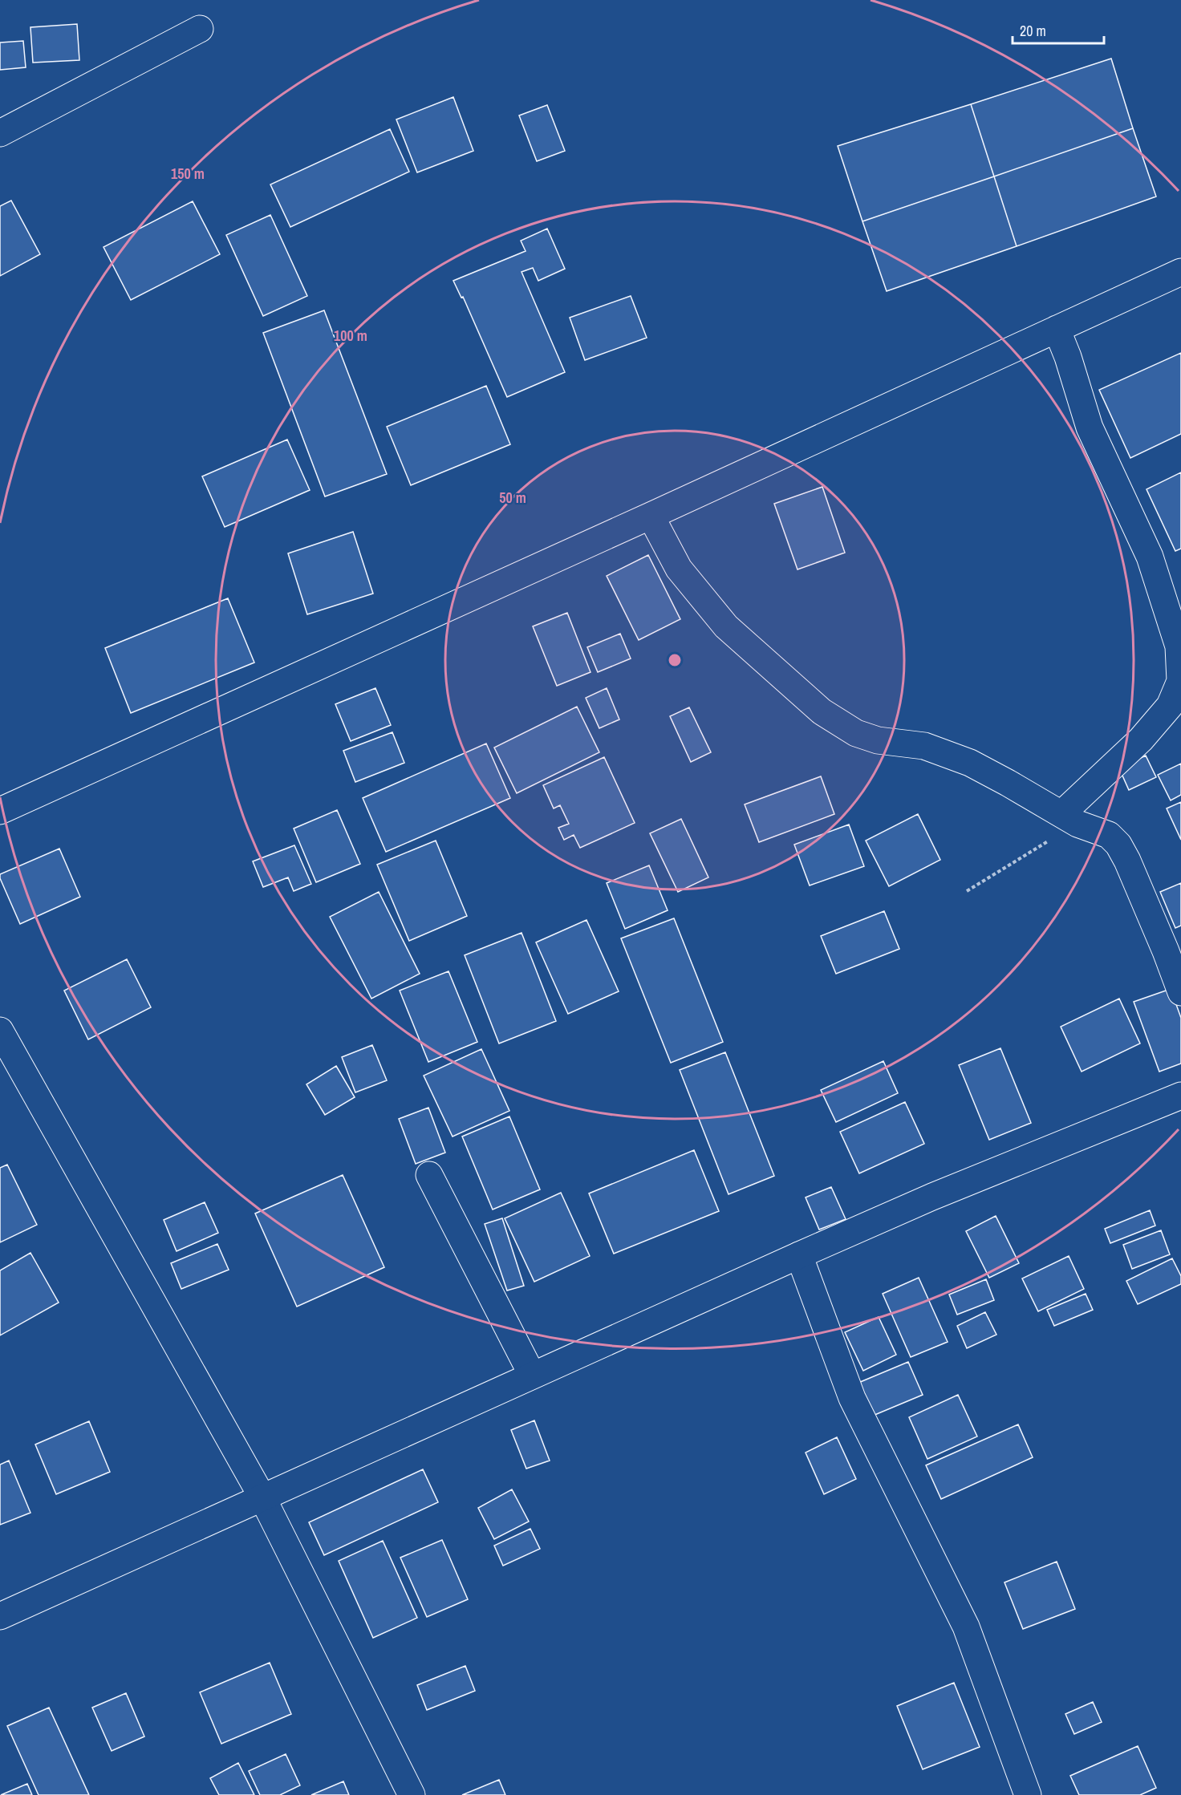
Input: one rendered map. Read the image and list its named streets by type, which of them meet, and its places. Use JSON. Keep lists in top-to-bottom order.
{
  "scale_bar": "20 m",
  "rings": ["150 m", "100 m", "50 m"]
}
